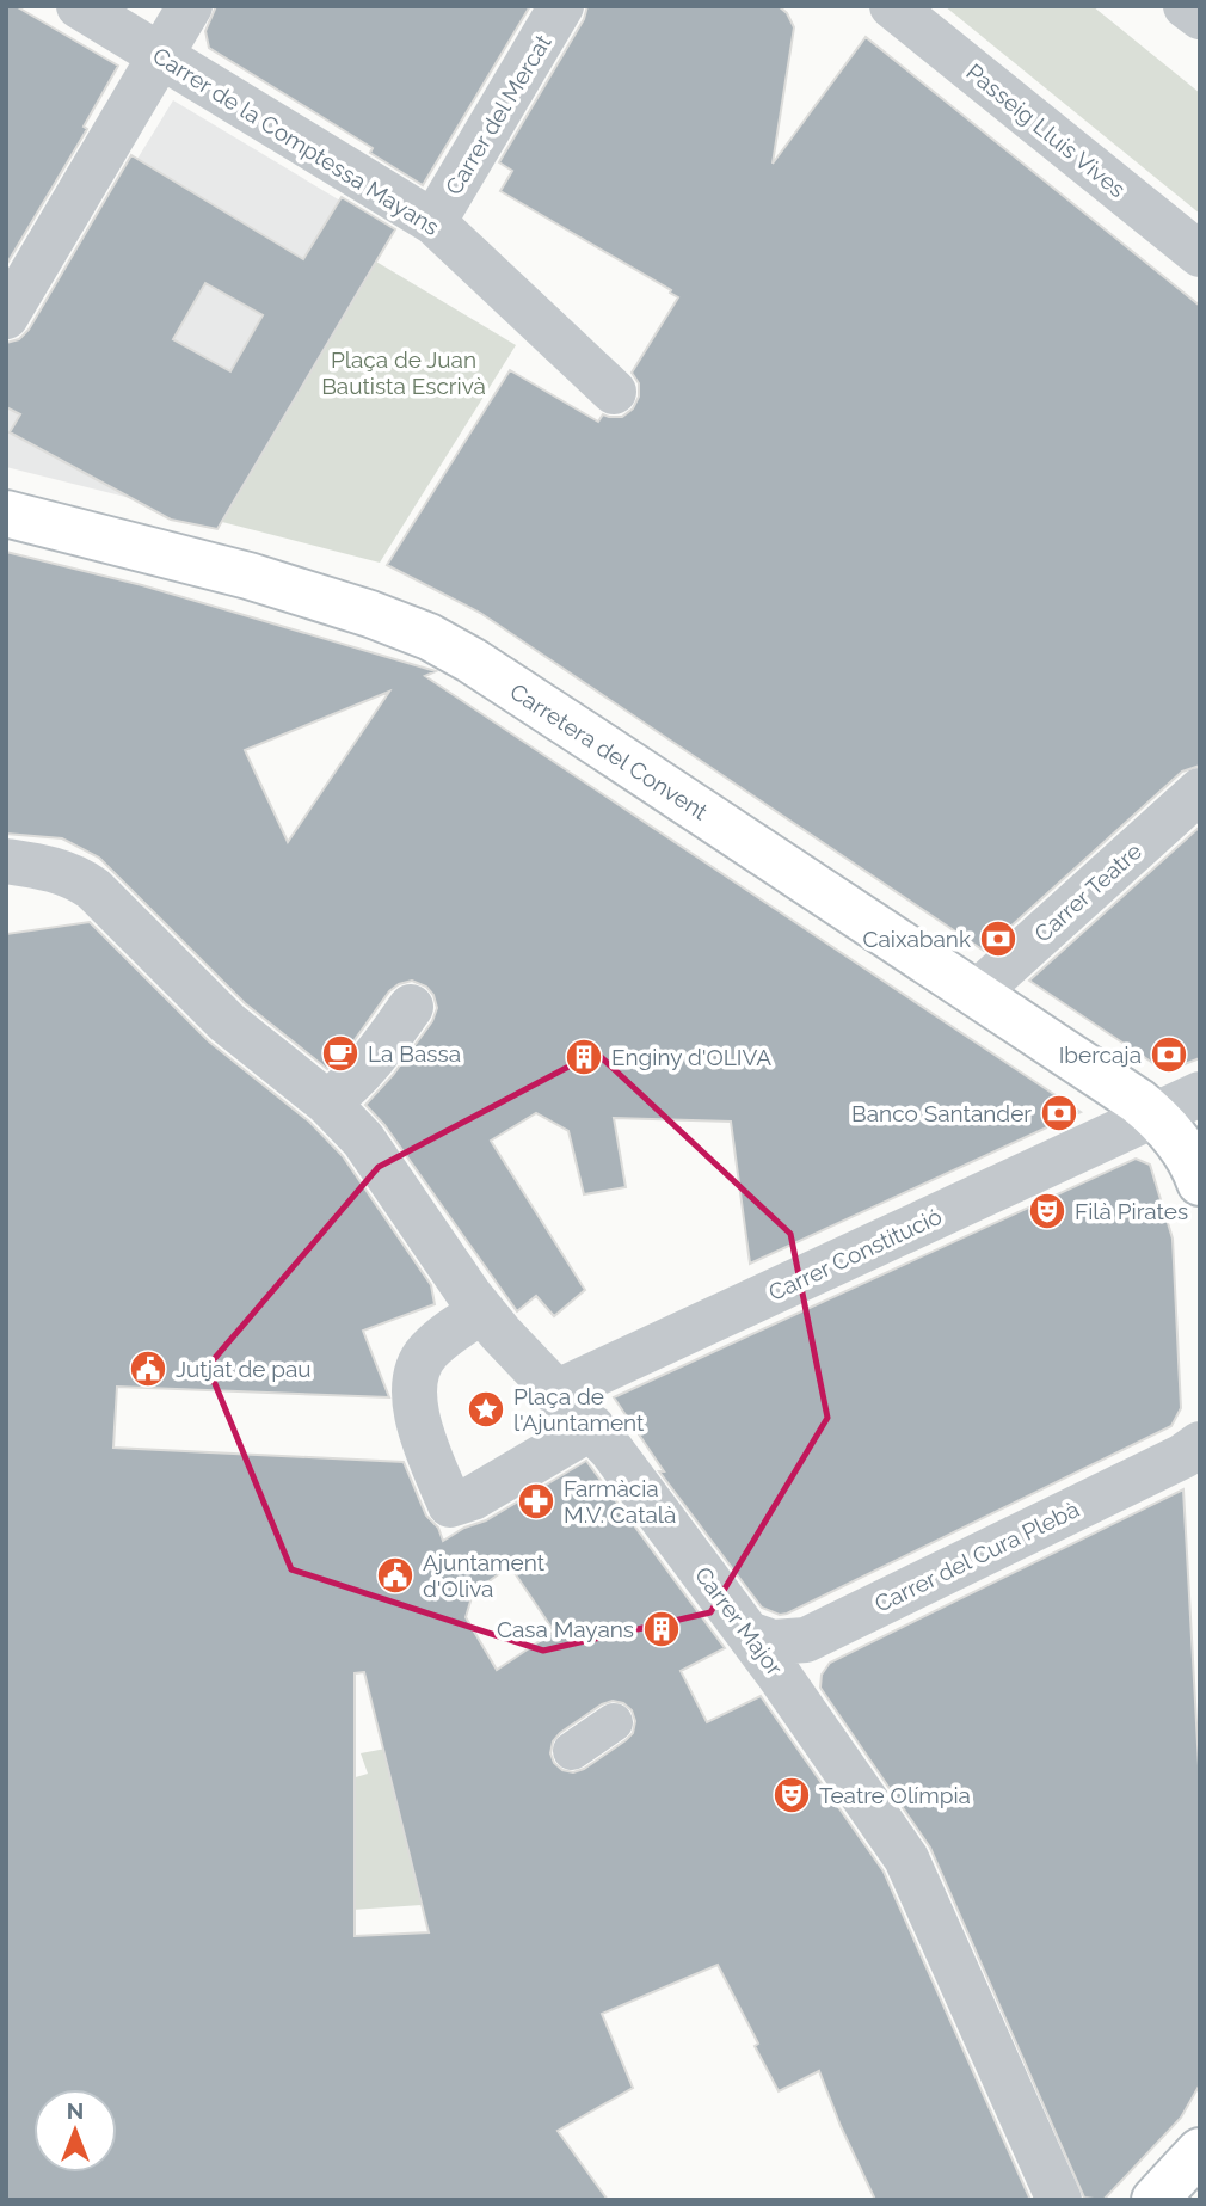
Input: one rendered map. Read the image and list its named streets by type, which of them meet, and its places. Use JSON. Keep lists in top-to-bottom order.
{
  "streets": {
    "main road": ["Carretera del Convent"],
    "street": [
      "Carrer del Mercat",
      "Passeig Lluis Vives",
      "Carrer de la Comptessa Mayans",
      "Carrer Teatre",
      "Carrer Constitució",
      "Carrer del Cura Plebà",
      "Carrer Major"
    ]
  },
  "crossings": [
    ["Carrer del Mercat", "Carrer de la Comptessa Mayans"],
    ["Carretera del Convent", "Carrer Teatre"],
    ["Carretera del Convent", "Carrer Constitució"],
    ["Carrer Constitució", "Carrer Major"],
    ["Carrer del Cura Plebà", "Carrer Major"]
  ],
  "parks": ["Plaça de Juan Bautista Escrivà"],
  "places": {
    "bank": ["Caixabank", "Ibercaja", "Banco Santander"],
    "cafe": ["La Bassa"],
    "building": ["Enginy d'OLIVA", "Casa Mayans"],
    "theatre": ["Filà Pirates", "Teatre Olímpia"],
    "public building": ["Jutjat de pau", "Ajuntament d'Oliva"],
    "place": ["Plaça de l'Ajuntament"],
    "pharmacy": ["Farmàcia M.V. Català"]
  },
  "north": "top"
}
